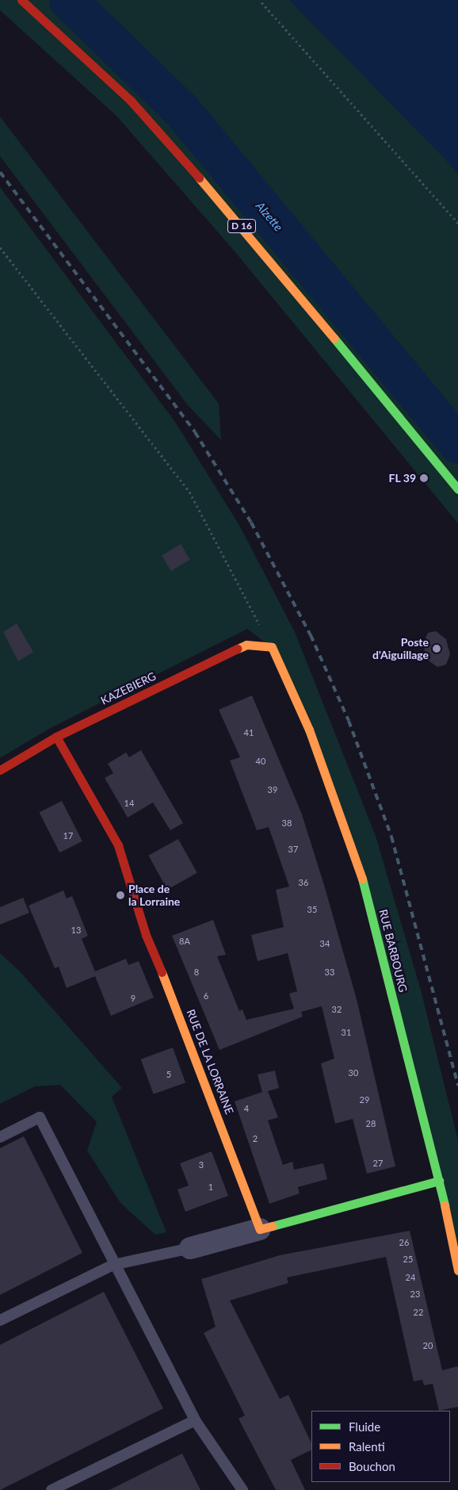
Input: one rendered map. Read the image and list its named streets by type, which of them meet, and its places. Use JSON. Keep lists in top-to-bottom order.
{
  "streets": {
    "street": [
      "D 16",
      "KAZEBIERG",
      "RUE BARBOURG",
      "RUE DE LA LORRAINE"
    ]
  },
  "crossings": [
    ["KAZEBIERG", "RUE BARBOURG"],
    ["KAZEBIERG", "RUE DE LA LORRAINE"]
  ],
  "water": ["Alzette"],
  "places": ["FL 39", "Poste d'Aiguillage", "Place de la Lorraine"],
  "house_numbers": [
    "41",
    "40",
    "39",
    "14",
    "38",
    "17",
    "37",
    "36",
    "35",
    "13",
    "8A",
    "34",
    "8",
    "33",
    "6",
    "9",
    "32",
    "31",
    "30",
    "5",
    "29",
    "4",
    "28",
    "2",
    "27",
    "3",
    "1",
    "26",
    "25",
    "24",
    "23",
    "22",
    "20"
  ],
  "legend": ["Fluide", "Ralenti", "Bouchon"]
}
